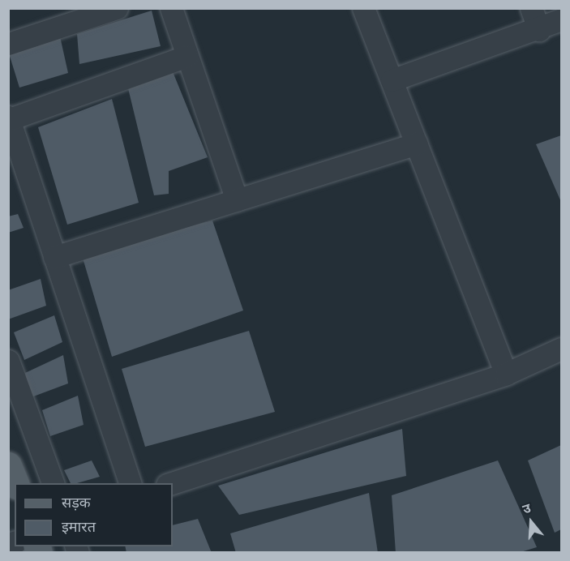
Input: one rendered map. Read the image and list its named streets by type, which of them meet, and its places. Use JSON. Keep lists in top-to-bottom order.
{
  "legend": ["सड़क", "इमारत"],
  "north": "top"
}
